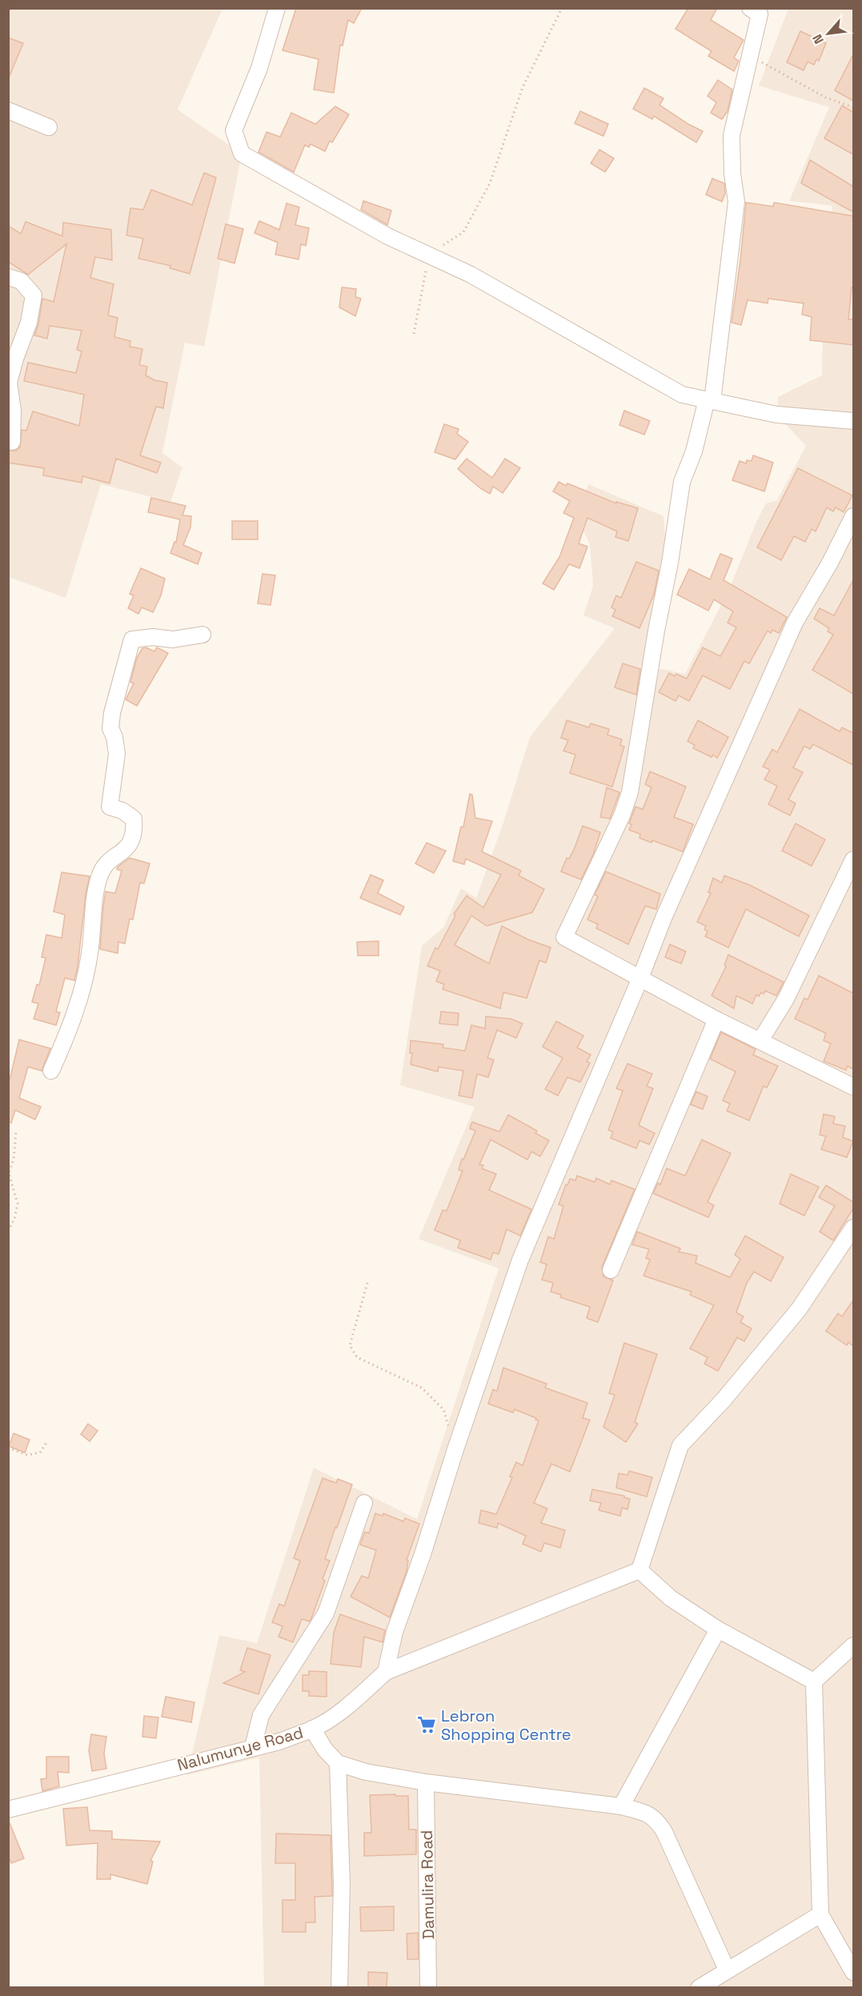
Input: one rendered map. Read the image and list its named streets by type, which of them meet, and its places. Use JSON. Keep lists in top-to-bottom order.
{
  "streets": {
    "street": ["Nalumunye Road", "Damulira Road"]
  },
  "places": {
    "supermarket": ["Lebron Shopping Centre"]
  },
  "north": "bottom left"
}
